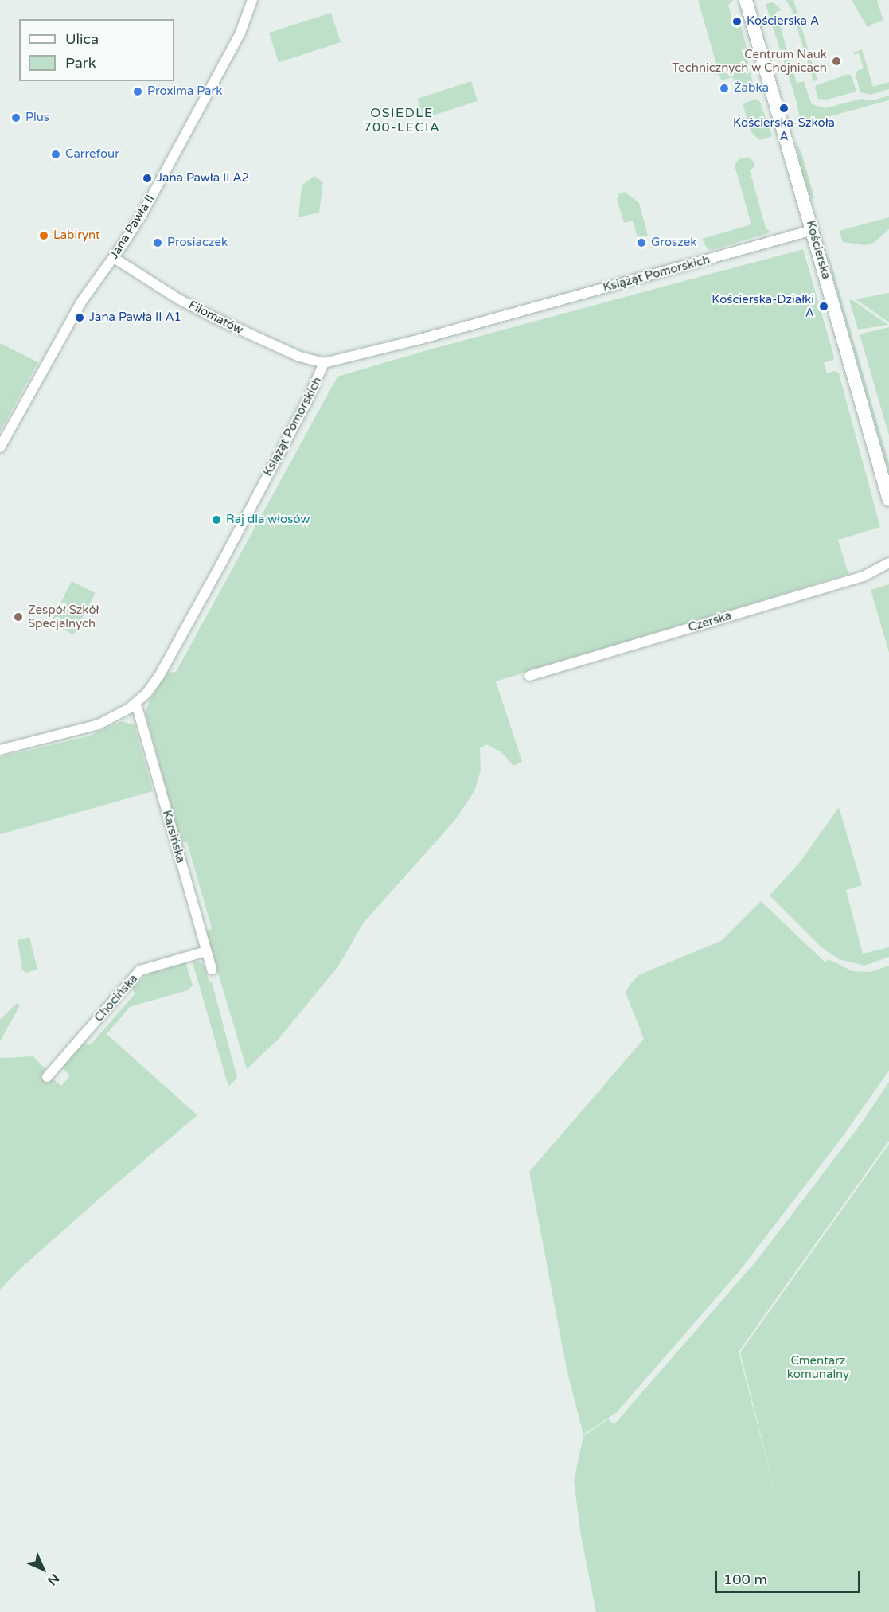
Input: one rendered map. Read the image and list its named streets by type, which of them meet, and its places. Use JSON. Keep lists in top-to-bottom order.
{
  "streets": {
    "main road": ["Kościerska"],
    "street": [
      "Jana Pawła II",
      "Książąt Pomorskich",
      "Filomatów",
      "Czerska",
      "Karsińska",
      "Chocińska"
    ]
  },
  "crossings": [
    ["Jana Pawła II", "Filomatów"],
    ["Kościerska", "Książąt Pomorskich"],
    ["Książąt Pomorskich", "Filomatów"],
    ["Książąt Pomorskich", "Karsińska"],
    ["Karsińska", "Chocińska"]
  ],
  "districts": ["OSIEDLE 700-LECIA"],
  "parks": ["Cmentarz komunalny"],
  "places": [
    "Kościerska A",
    "Centrum Nauk Technicznych w Chojnicach",
    "Żabka",
    "Proxima Park",
    "Kościerska-Szkoła A",
    "Plus",
    "Carrefour",
    "Jana Pawła II A2",
    "Labirynt",
    "Prosiaczek",
    "Groszek",
    "Kościerska-Działki A",
    "Jana Pawła II A1",
    "Raj dla włosów",
    "Zespół Szkół Specjalnych"
  ],
  "legend": ["Ulica", "Park"],
  "scale_bar": "100 m",
  "north": "bottom right"
}
